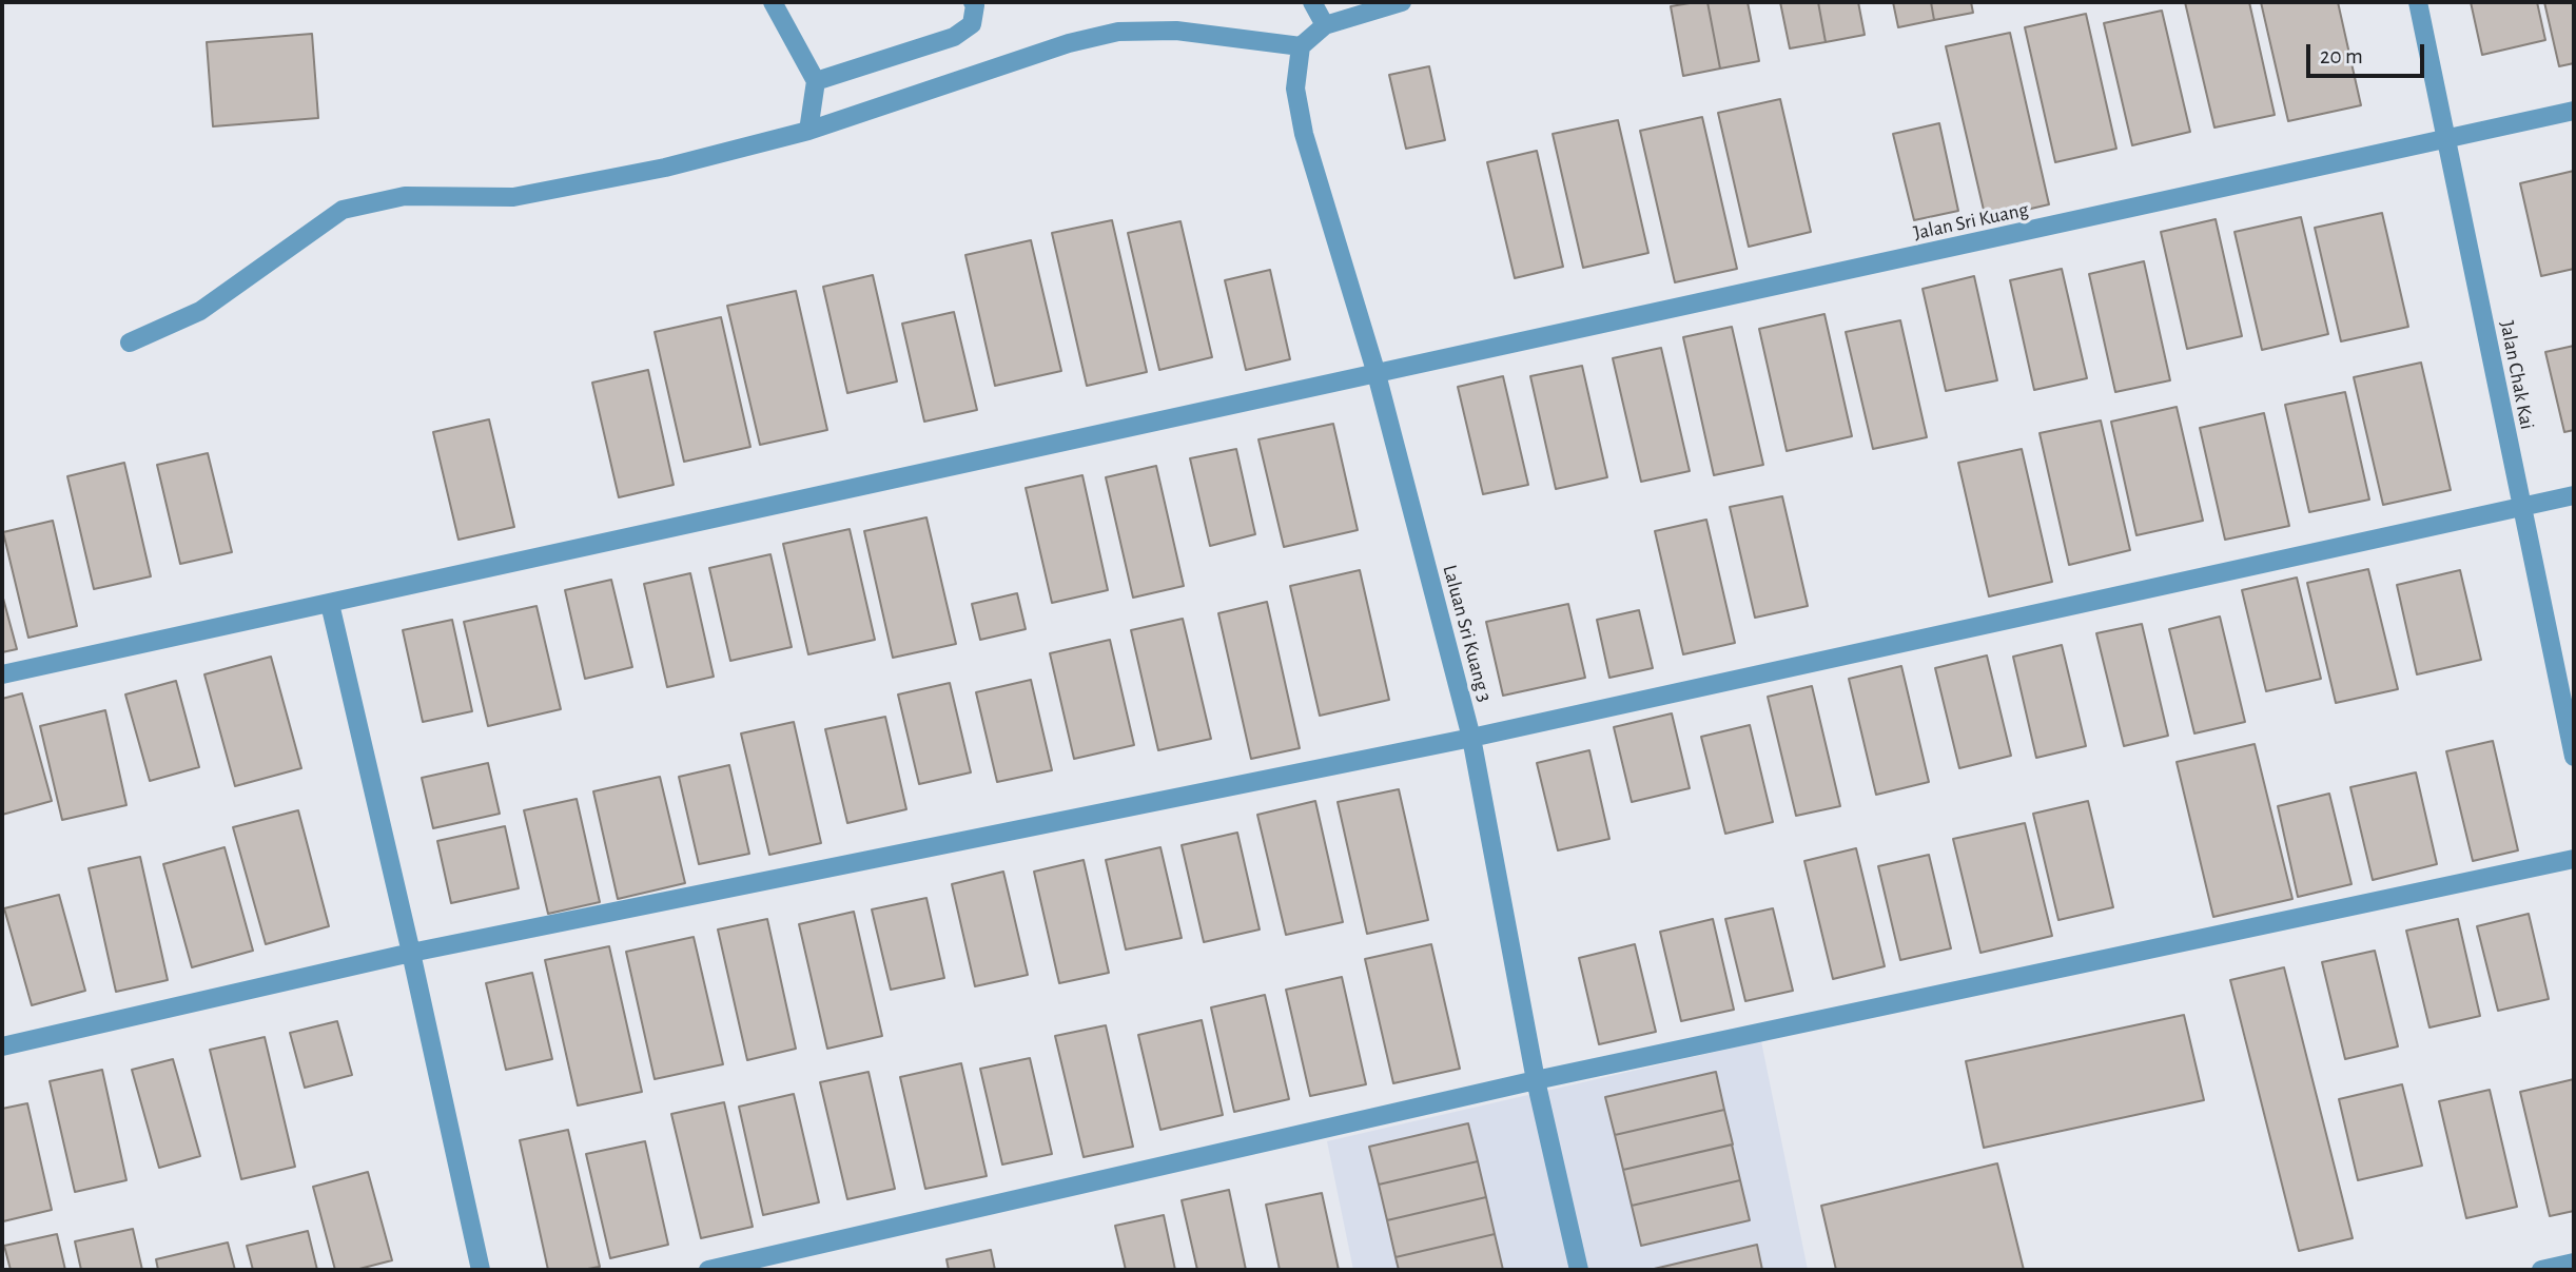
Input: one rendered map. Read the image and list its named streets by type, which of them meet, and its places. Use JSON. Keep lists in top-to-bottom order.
{
  "streets": {
    "street": ["Jalan Sri Kuang", "Jalan Chak Kai", "Laluan Sri Kuang 3"]
  },
  "crossings": [
    ["Jalan Sri Kuang", "Jalan Chak Kai"],
    ["Jalan Sri Kuang", "Laluan Sri Kuang 3"]
  ],
  "scale_bar": "20 m"
}
